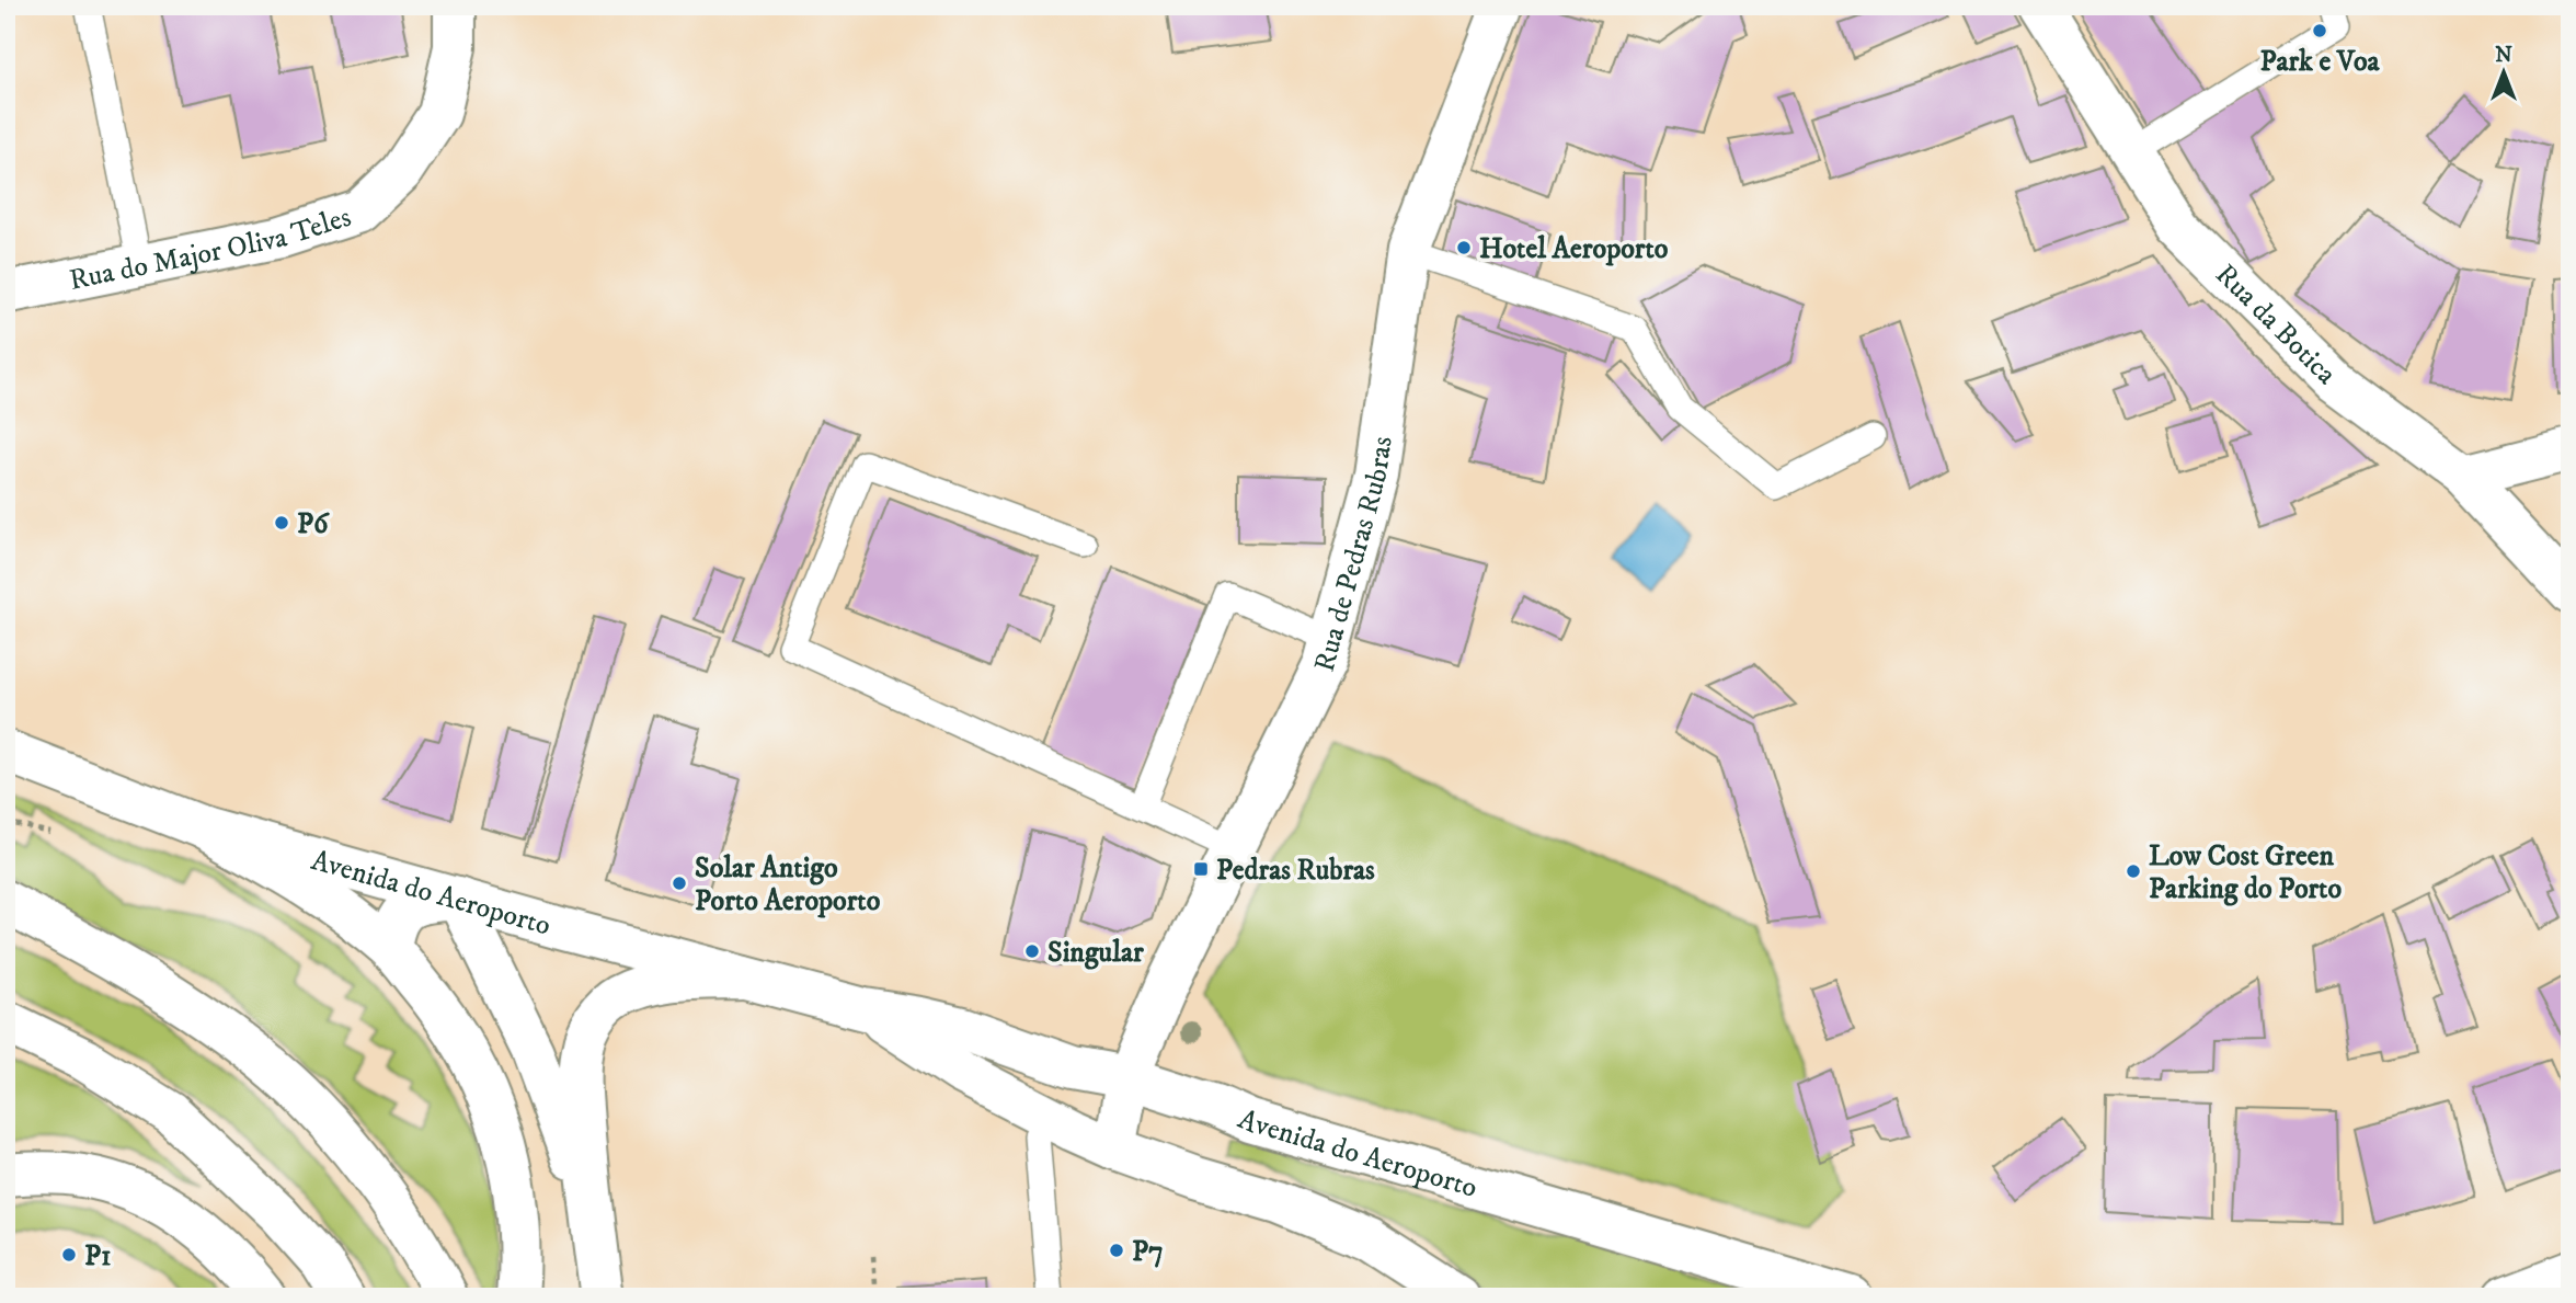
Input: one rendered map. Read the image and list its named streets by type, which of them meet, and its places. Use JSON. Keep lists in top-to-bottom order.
{
  "streets": {
    "main road": [
      "Rua do Major Oliva Teles",
      "Rua da Botica",
      "Rua de Pedras Rubras",
      "Avenida do Aeroporto"
    ]
  },
  "crossings": [
    ["Rua de Pedras Rubras", "Avenida do Aeroporto"]
  ],
  "places": {
    "other": [
      "Park e Voa",
      "Hotel Aeroporto",
      "P6",
      "Low Cost Green Parking do Porto",
      "Solar Antigo Porto Aeroporto",
      "Singular",
      "P7",
      "P1"
    ],
    "transit": ["Pedras Rubras"]
  },
  "north": "top"
}
